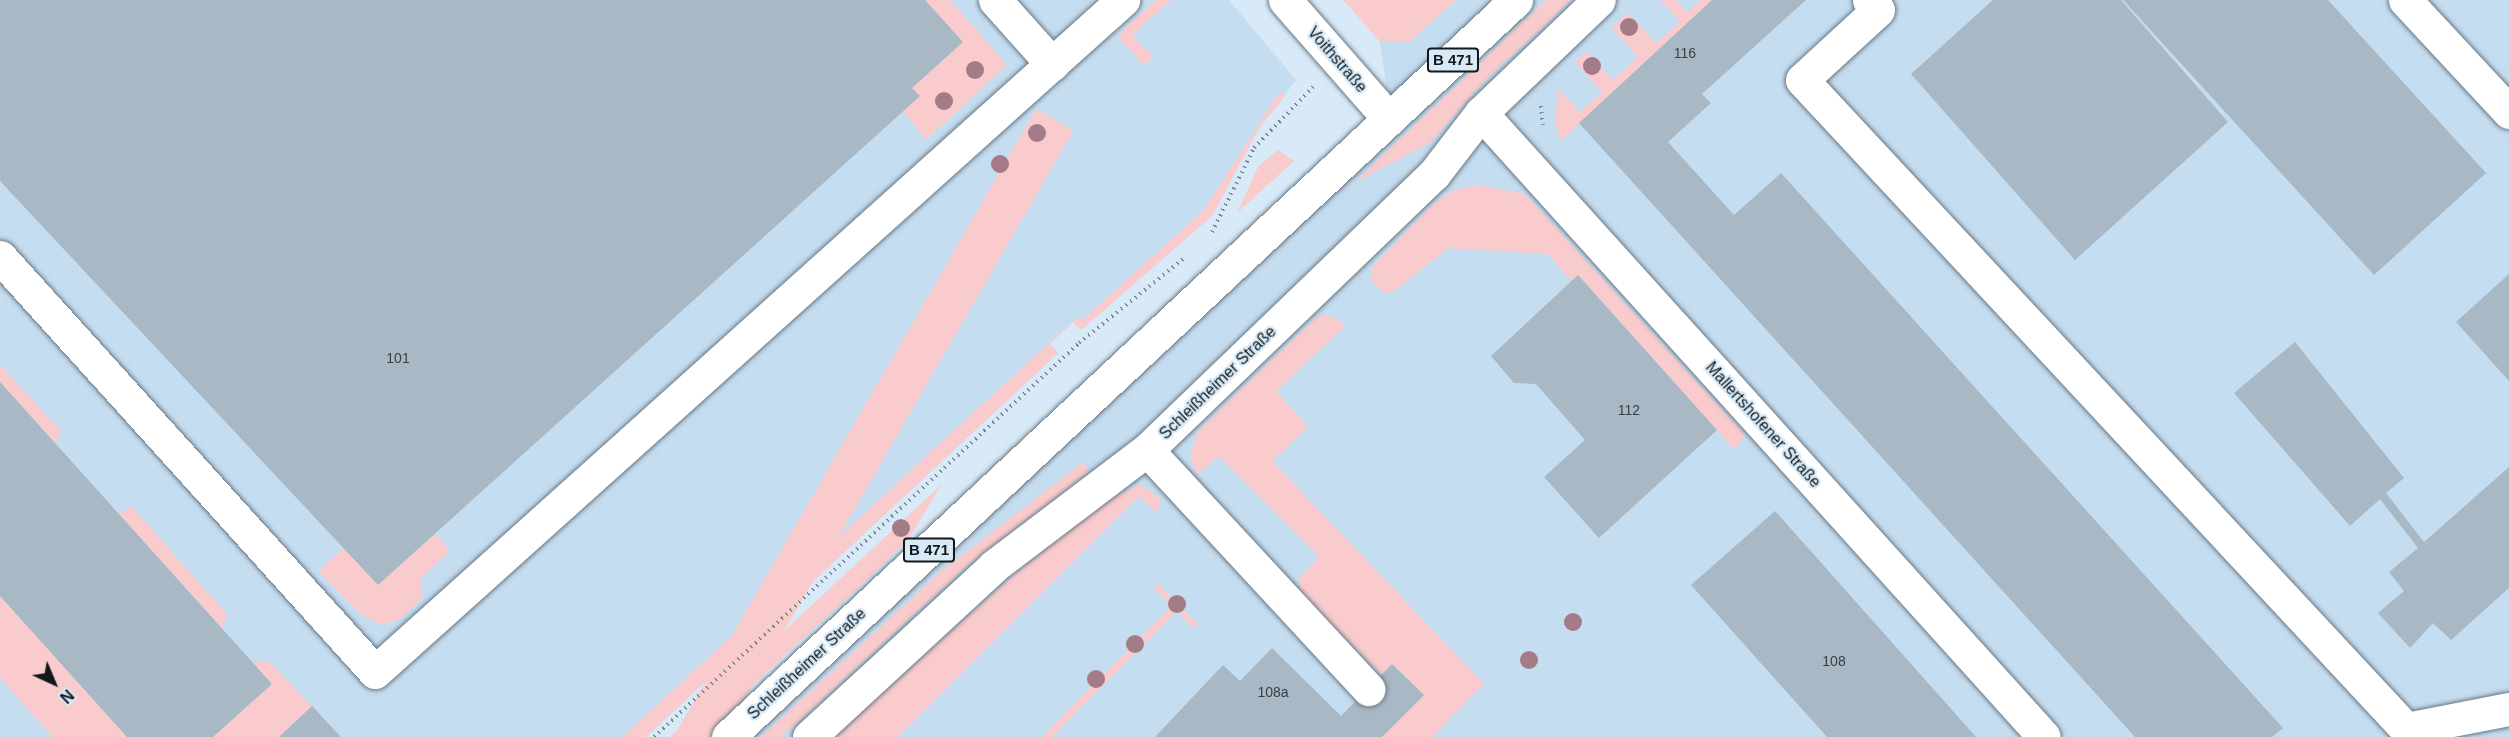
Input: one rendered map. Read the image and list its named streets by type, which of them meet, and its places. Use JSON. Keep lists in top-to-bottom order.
{
  "streets": {
    "street": [
      "Voithstraße",
      "B 471",
      "Schleißheimer Straße",
      "Mallertshofener Straße"
    ]
  },
  "crossings": [
    ["Voithstraße", "Schleißheimer Straße"],
    ["Schleißheimer Straße", "Mallertshofener Straße"]
  ],
  "house_numbers": [
    "116",
    "101",
    "112",
    "108",
    "108a"
  ],
  "north": "bottom right"
}
